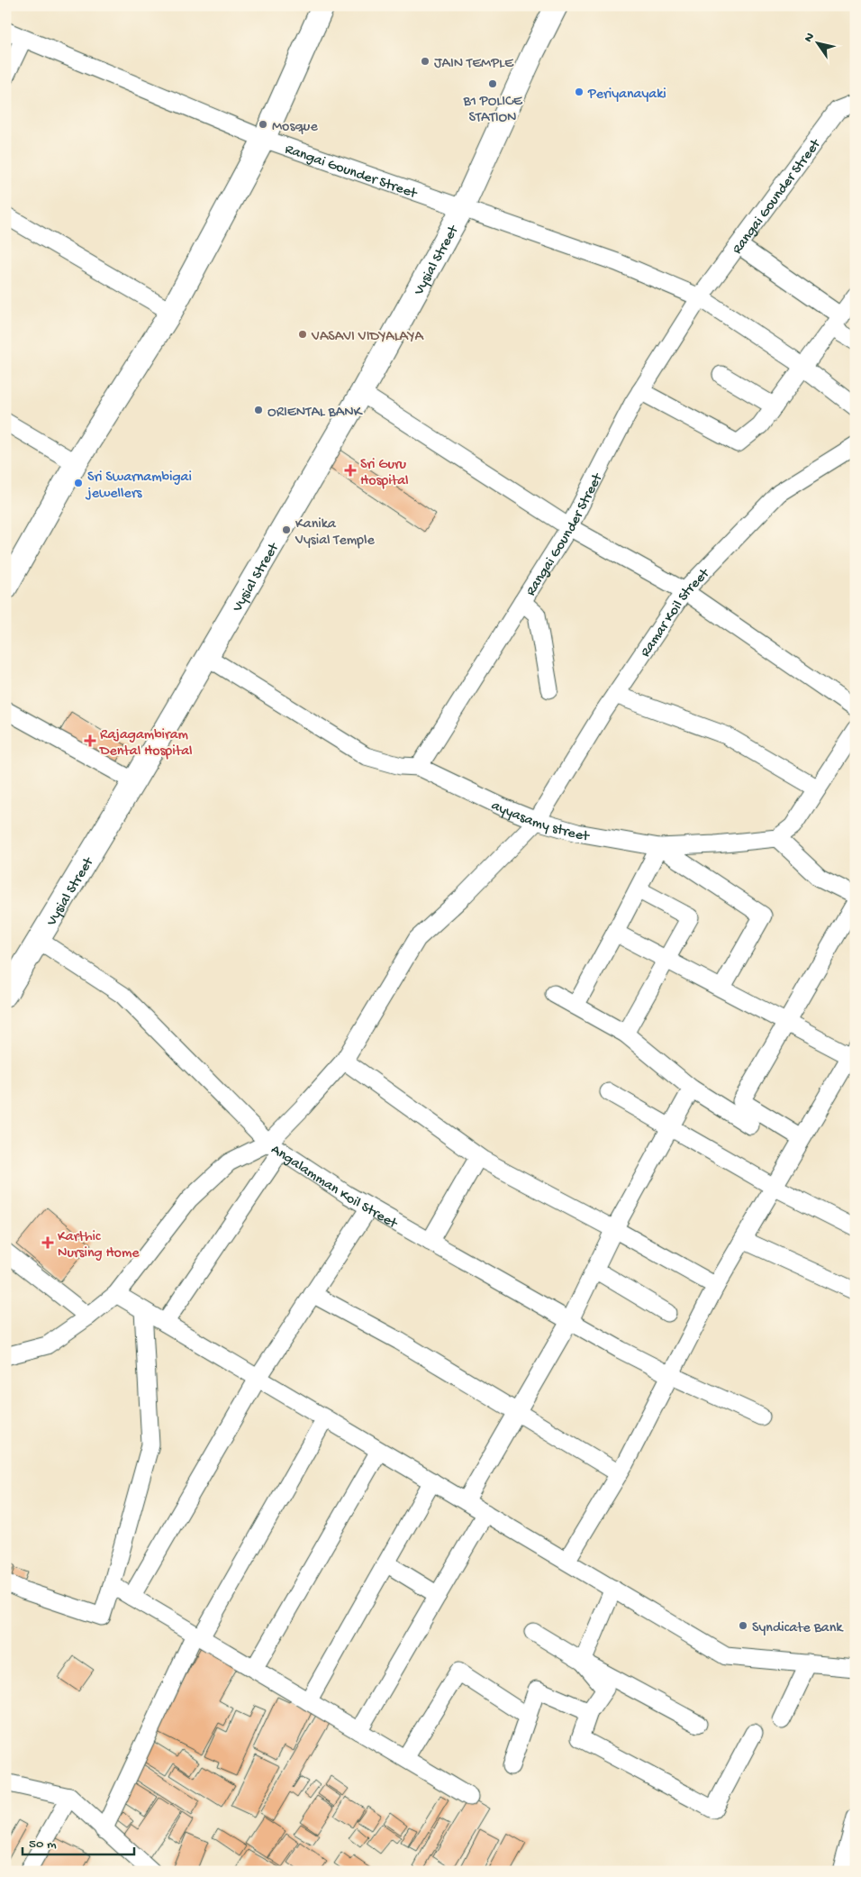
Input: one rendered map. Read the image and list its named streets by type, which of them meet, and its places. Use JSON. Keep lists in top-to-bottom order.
{
  "streets": {
    "main road": ["Vysial Street"],
    "street": [
      "Rangai Gounder Street",
      "Ramar Koil Street",
      "ayyasamy street",
      "Angalamman Koil Street"
    ]
  },
  "crossings": [
    ["Rangai Gounder Street", "Vysial Street"],
    ["Rangai Gounder Street", "ayyasamy street"],
    ["Vysial Street", "ayyasamy street"],
    ["Vysial Street", "Angalamman Koil Street"],
    ["Ramar Koil Street", "ayyasamy street"],
    ["Ramar Koil Street", "Angalamman Koil Street"]
  ],
  "places": {
    "other": [
      "JAIN TEMPLE",
      "B1 POLICE STATION",
      "Periyanayaki",
      "Mosque",
      "VASAVI VIDYALAYA",
      "ORIENTAL BANK",
      "Sri Swarnambigai jewellers",
      "Kanika Vysial Temple",
      "Syndicate Bank"
    ],
    "health": ["Sri Guru Hospital", "Rajagambiram Dental Hospital", "Karthic Nursing Home"]
  },
  "scale_bar": "50 m",
  "north": "top left"
}
